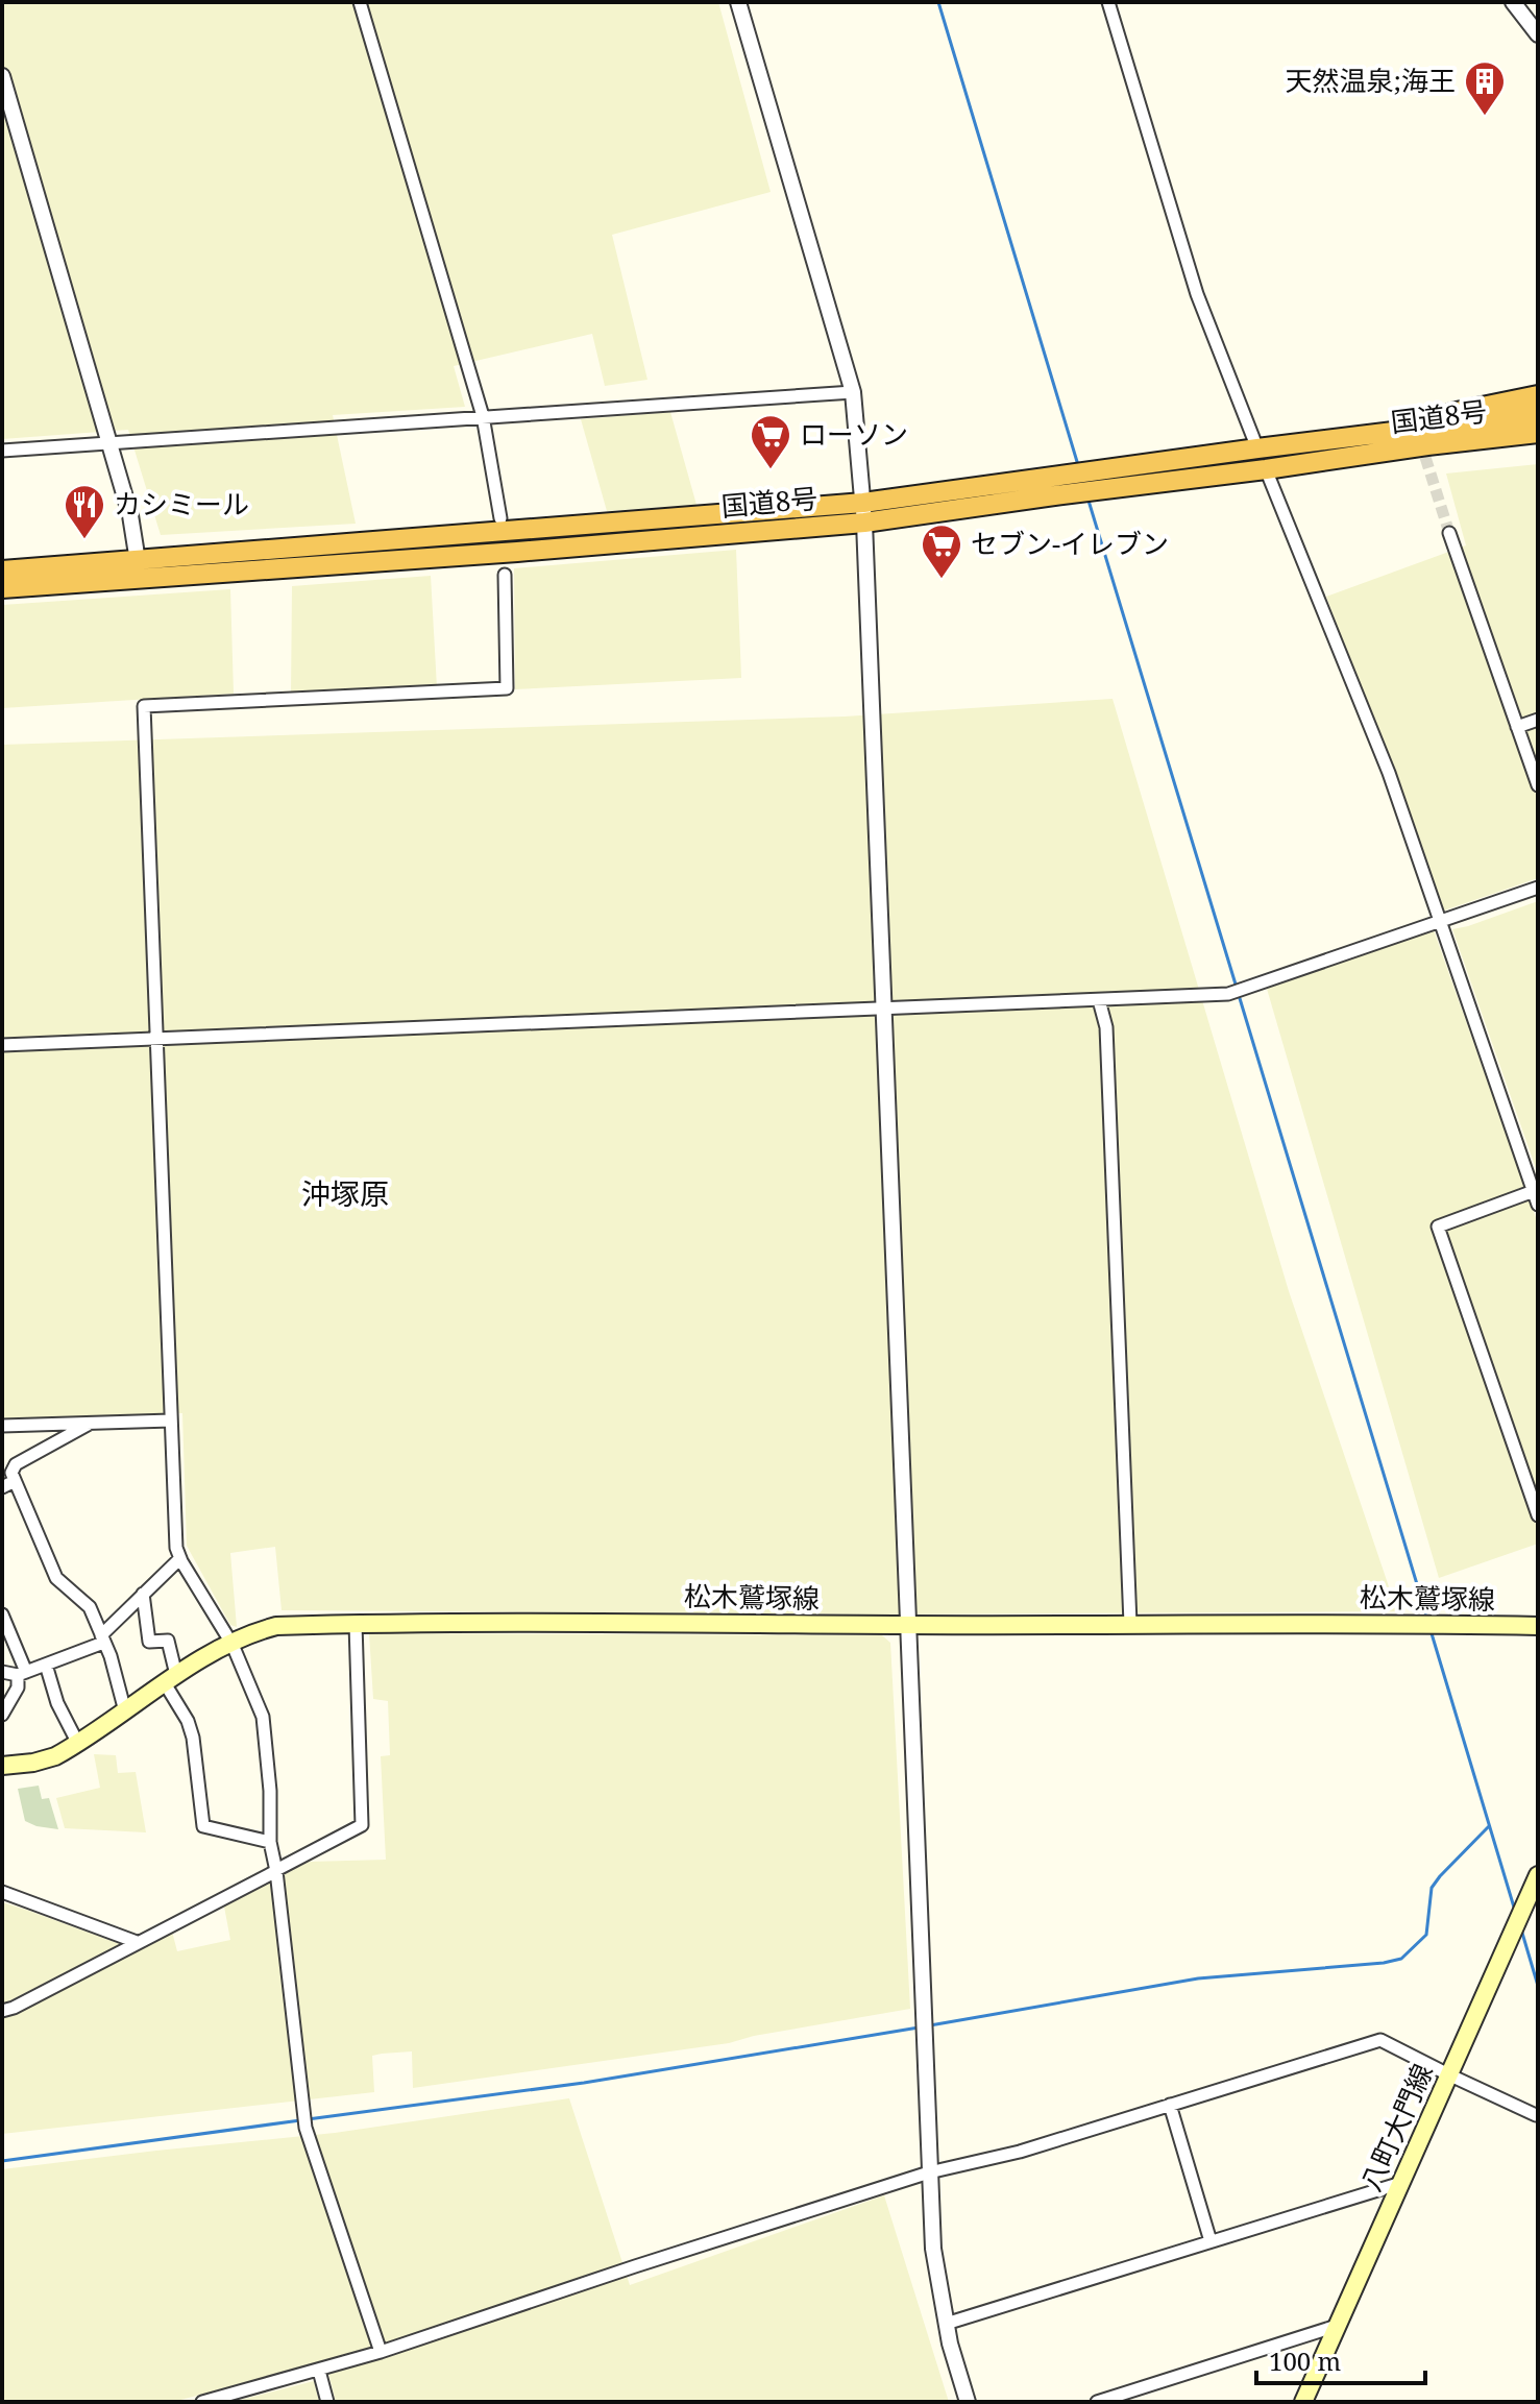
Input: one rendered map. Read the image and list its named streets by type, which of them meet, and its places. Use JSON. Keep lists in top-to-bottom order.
{
  "streets": {
    "highway": ["国道8号"],
    "main road": ["松木鷲塚線", "八町大門線"]
  },
  "districts": ["沖塚原"],
  "places": {
    "building": ["天然温泉;海王"],
    "supermarket": ["ローソン", "セブン-イレブン"],
    "restaurant": ["カシミール"]
  },
  "scale_bar": "100 m"
}
